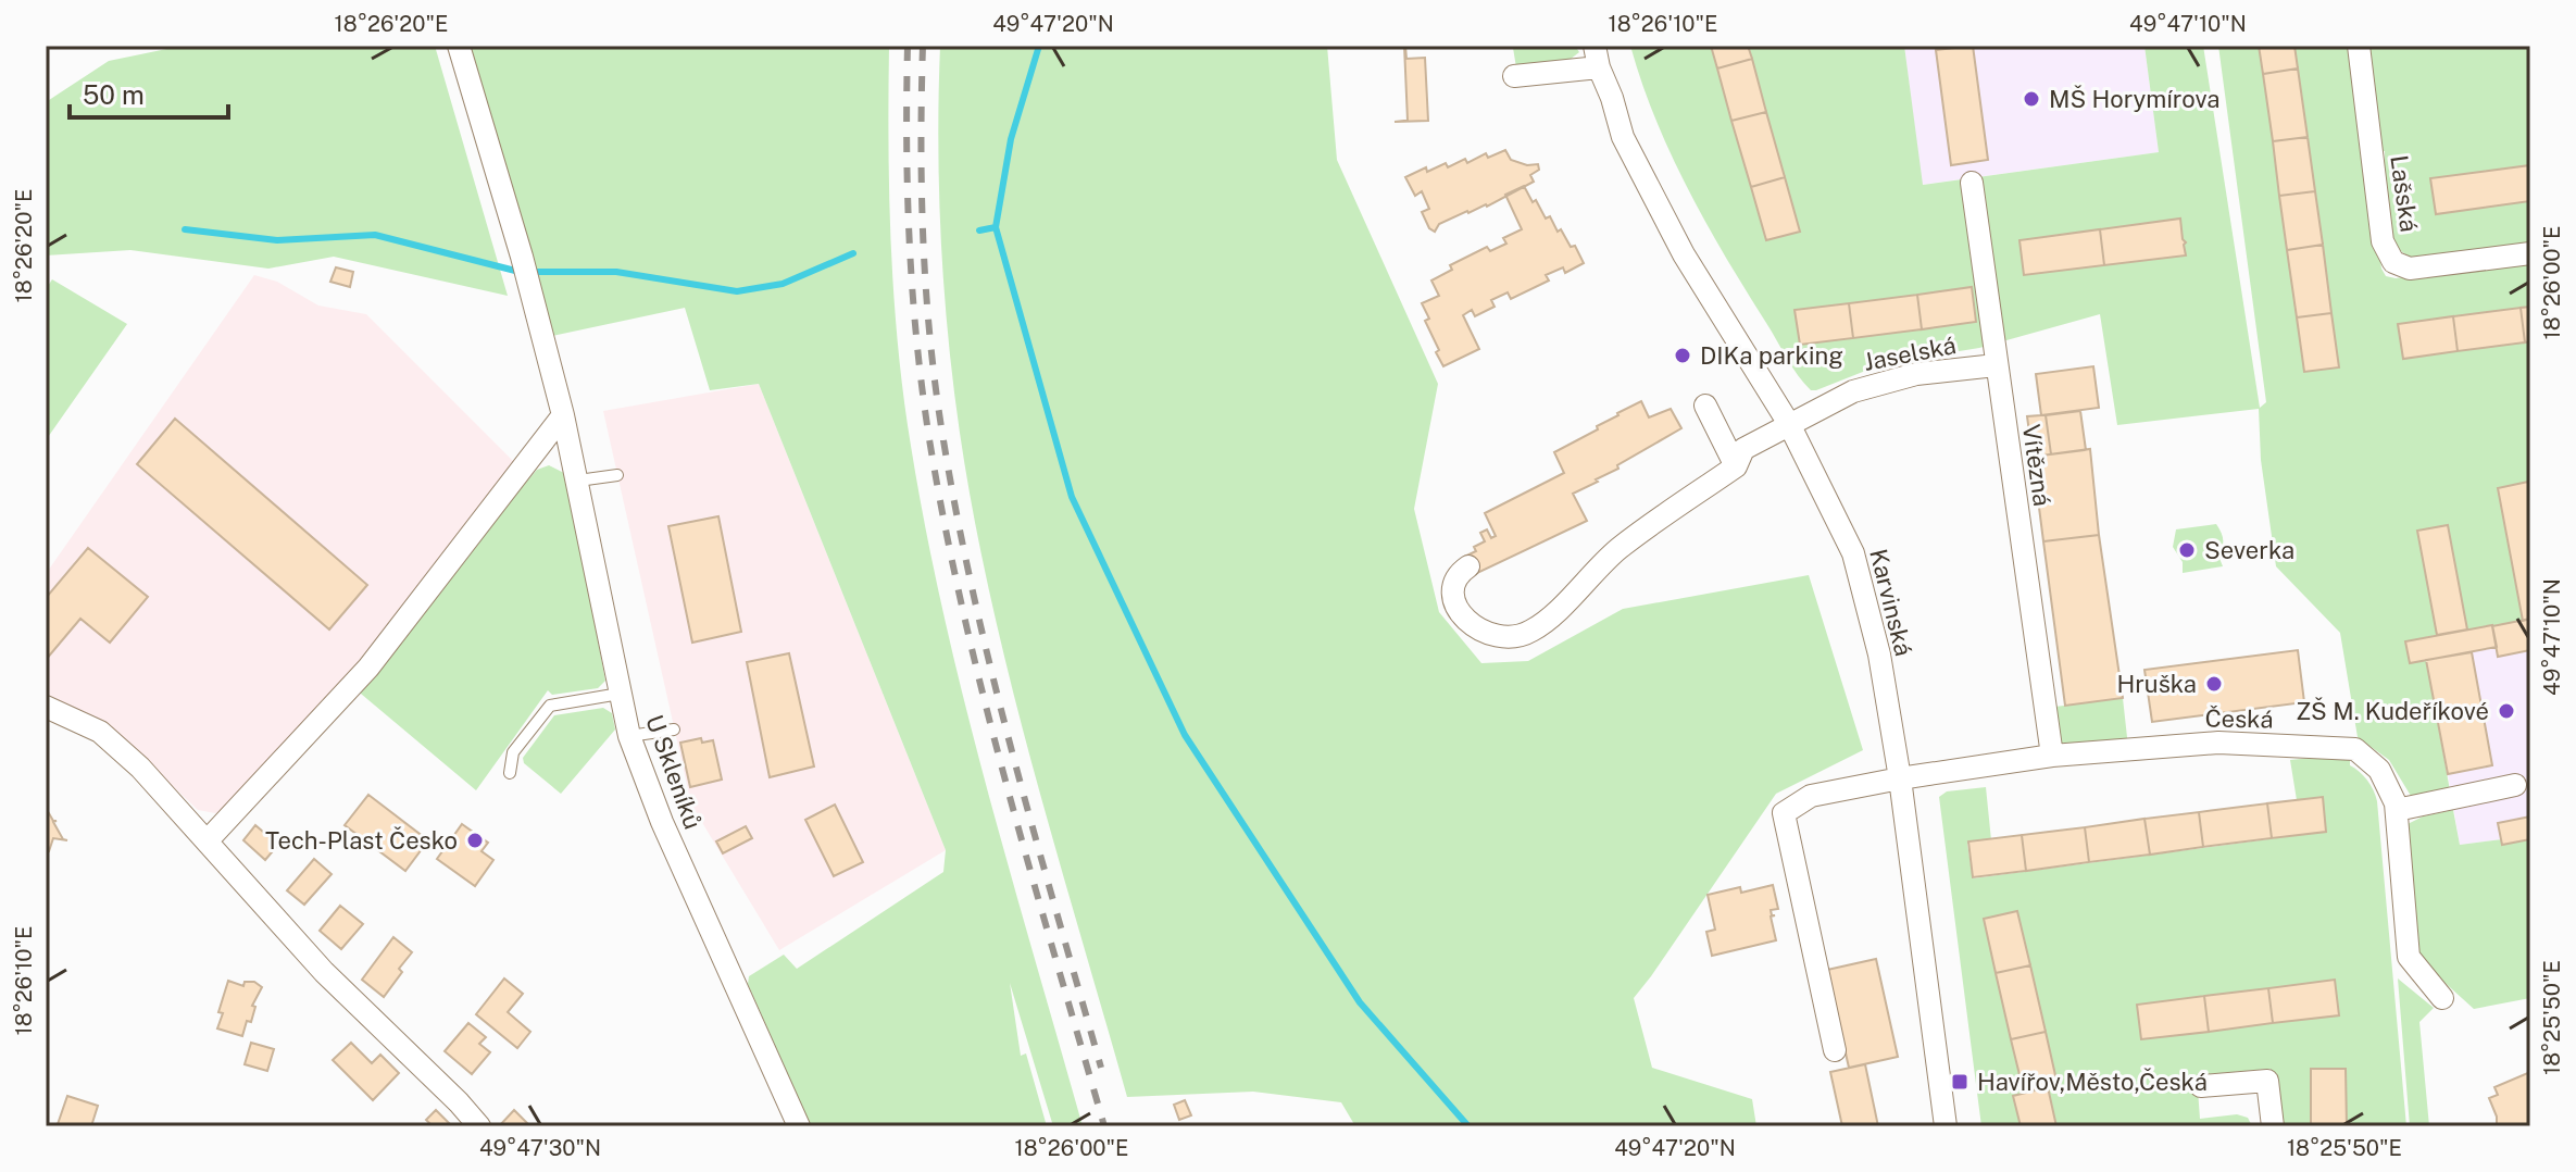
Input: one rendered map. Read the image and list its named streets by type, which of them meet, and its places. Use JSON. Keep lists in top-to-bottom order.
{
  "streets": {
    "street": [
      "Lašská",
      "Jaselská",
      "Vítězná",
      "Karvinská",
      "Česká",
      "U Skleníků"
    ]
  },
  "crossings": [
    ["Jaselská", "Vítězná"],
    ["Jaselská", "Karvinská"],
    ["Vítězná", "Česká"],
    ["Karvinská", "Česká"]
  ],
  "places": {
    "other": [
      "MŠ Horymírova",
      "DIKa parking",
      "Severka",
      "Hruška",
      "ZŠ M. Kudeříkové",
      "Tech-Plast Česko"
    ],
    "transit": ["Havířov,Město,Česká"]
  },
  "scale_bar": "50 m",
  "coordinates": [
    "18°26'20\"E",
    "49°47'20\"N",
    "18°26'10\"E",
    "49°47'10\"N",
    "18°26'00\"E",
    "18°25'50\"E",
    "49°47'30\"N"
  ]
}
